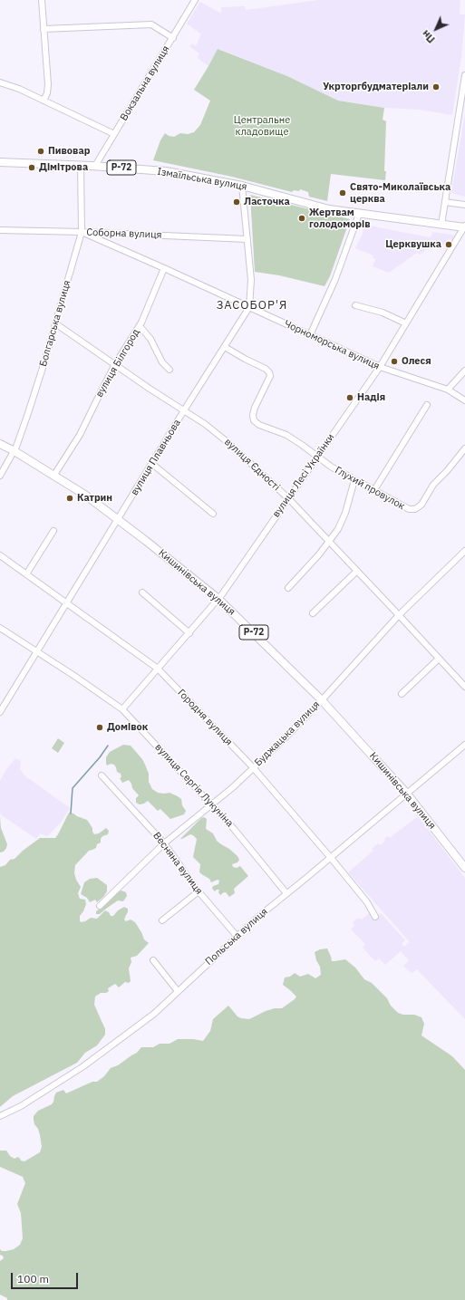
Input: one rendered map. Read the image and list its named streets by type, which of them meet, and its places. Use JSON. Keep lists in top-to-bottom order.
{
  "streets": {
    "main road": ["Р-72", "Ізмаїльська вулиця", "Кишинівська вулиця"],
    "street": [
      "Вокзальна вулиця",
      "Соборна вулиця",
      "Болгарська вулиця",
      "Чорноморська вулиця",
      "вулиця Білгород",
      "вулиця Плавньова",
      "вулиця Єдності",
      "вулиця Лесі Українки",
      "Глухий провулок",
      "Городня вулиця",
      "Буджацька вулиця",
      "вулиця Сергія Лукуніна",
      "Весняна вулиця",
      "Польська вулиця"
    ]
  },
  "crossings": [
    ["Вокзальна вулиця", "Ізмаїльська вулиця"],
    ["Ізмаїльська вулиця", "Болгарська вулиця"],
    ["Ізмаїльська вулиця", "вулиця Плавньова"],
    ["Ізмаїльська вулиця", "вулиця Лесі Українки"],
    ["Соборна вулиця", "Болгарська вулиця"],
    ["Соборна вулиця", "Чорноморська вулиця"],
    ["Соборна вулиця", "вулиця Плавньова"],
    ["Болгарська вулиця", "Чорноморська вулиця"],
    ["Болгарська вулиця", "вулиця Єдності"],
    ["Болгарська вулиця", "Кишинівська вулиця"],
    ["Чорноморська вулиця", "вулиця Білгород"],
    ["Чорноморська вулиця", "вулиця Плавньова"],
    ["Чорноморська вулиця", "вулиця Лесі Українки"],
    ["вулиця Білгород", "вулиця Єдності"],
    ["вулиця Білгород", "Кишинівська вулиця"],
    ["вулиця Плавньова", "вулиця Єдності"],
    ["вулиця Плавньова", "Глухий провулок"],
    ["вулиця Плавньова", "Кишинівська вулиця"],
    ["вулиця Плавньова", "Городня вулиця"],
    ["вулиця Плавньова", "вулиця Сергія Лукуніна"],
    ["вулиця Єдності", "вулиця Лесі Українки"],
    ["вулиця Єдності", "Буджацька вулиця"],
    ["вулиця Лесі Українки", "Глухий провулок"],
    ["вулиця Лесі Українки", "Кишинівська вулиця"],
    ["вулиця Лесі Українки", "Городня вулиця"],
    ["вулиця Лесі Українки", "вулиця Сергія Лукуніна"],
    ["Кишинівська вулиця", "Буджацька вулиця"],
    ["Кишинівська вулиця", "Польська вулиця"],
    ["Городня вулиця", "Буджацька вулиця"],
    ["Городня вулиця", "Польська вулиця"],
    ["Буджацька вулиця", "вулиця Сергія Лукуніна"],
    ["Буджацька вулиця", "Весняна вулиця"],
    ["вулиця Сергія Лукуніна", "Польська вулиця"],
    ["Весняна вулиця", "Польська вулиця"]
  ],
  "districts": ["ЗАСОБОР'Я"],
  "parks": ["Центральне кладовище"],
  "places": [
    "Укрторгбудматеріали",
    "Пивовар",
    "Дімітрова",
    "Свято-Миколаївська церква",
    "Ласточка",
    "Жертвам голодоморів",
    "Церквушка",
    "Олеся",
    "Надія",
    "Катрин",
    "Домівок"
  ],
  "scale_bar": "100 m",
  "north": "bottom left"
}
